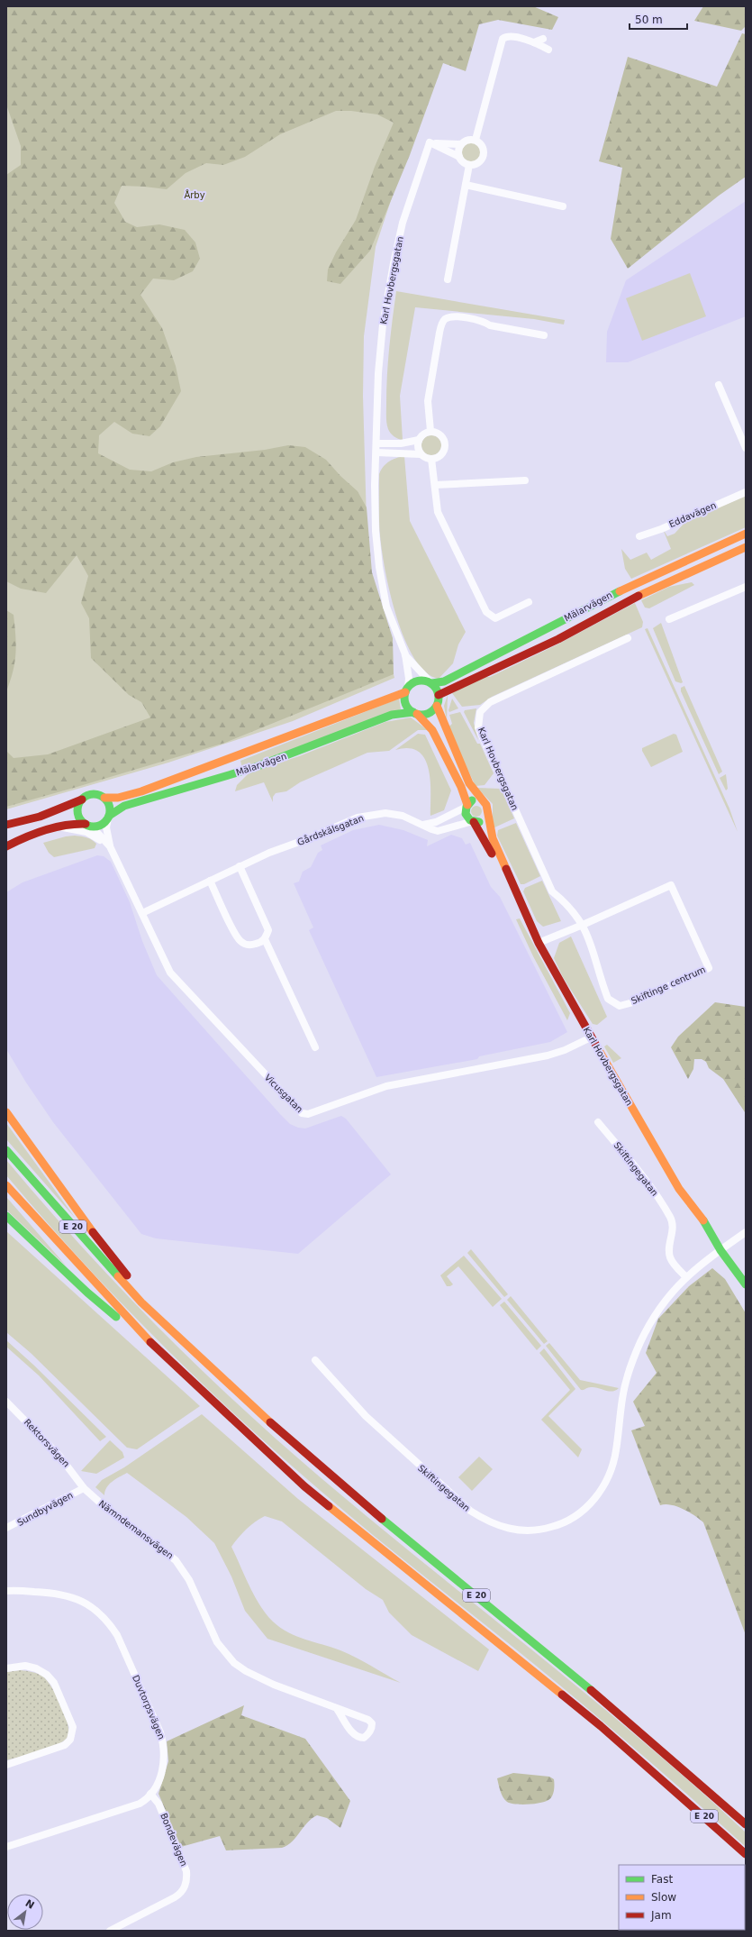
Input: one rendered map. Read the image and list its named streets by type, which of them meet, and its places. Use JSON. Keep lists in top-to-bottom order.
{
  "streets": {
    "main road": ["Karl Hovbergsgatan", "Mälarvägen", "E 20"],
    "street": [
      "Eddavägen",
      "Gårdskälsgatan",
      "Skiftinge centrum",
      "Vicusgatan",
      "Skiftingegatan",
      "Rektorsvägen",
      "Sundbyvägen",
      "Nämndemansvägen",
      "Duvtorpsvägen",
      "Bondevägen"
    ]
  },
  "crossings": [
    ["Karl Hovbergsgatan", "Mälarvägen"],
    ["Karl Hovbergsgatan", "Gårdskälsgatan"],
    ["Karl Hovbergsgatan", "Skiftinge centrum"],
    ["Karl Hovbergsgatan", "Vicusgatan"],
    ["Karl Hovbergsgatan", "Skiftingegatan"],
    ["Mälarvägen", "Vicusgatan"],
    ["Gårdskälsgatan", "Vicusgatan"],
    ["Rektorsvägen", "Sundbyvägen"],
    ["Rektorsvägen", "Nämndemansvägen"],
    ["Sundbyvägen", "Nämndemansvägen"],
    ["Duvtorpsvägen", "Bondevägen"]
  ],
  "parks": ["Årby"],
  "legend": ["Fast", "Slow", "Jam"],
  "scale_bar": "50 m",
  "north": "top right"
}
